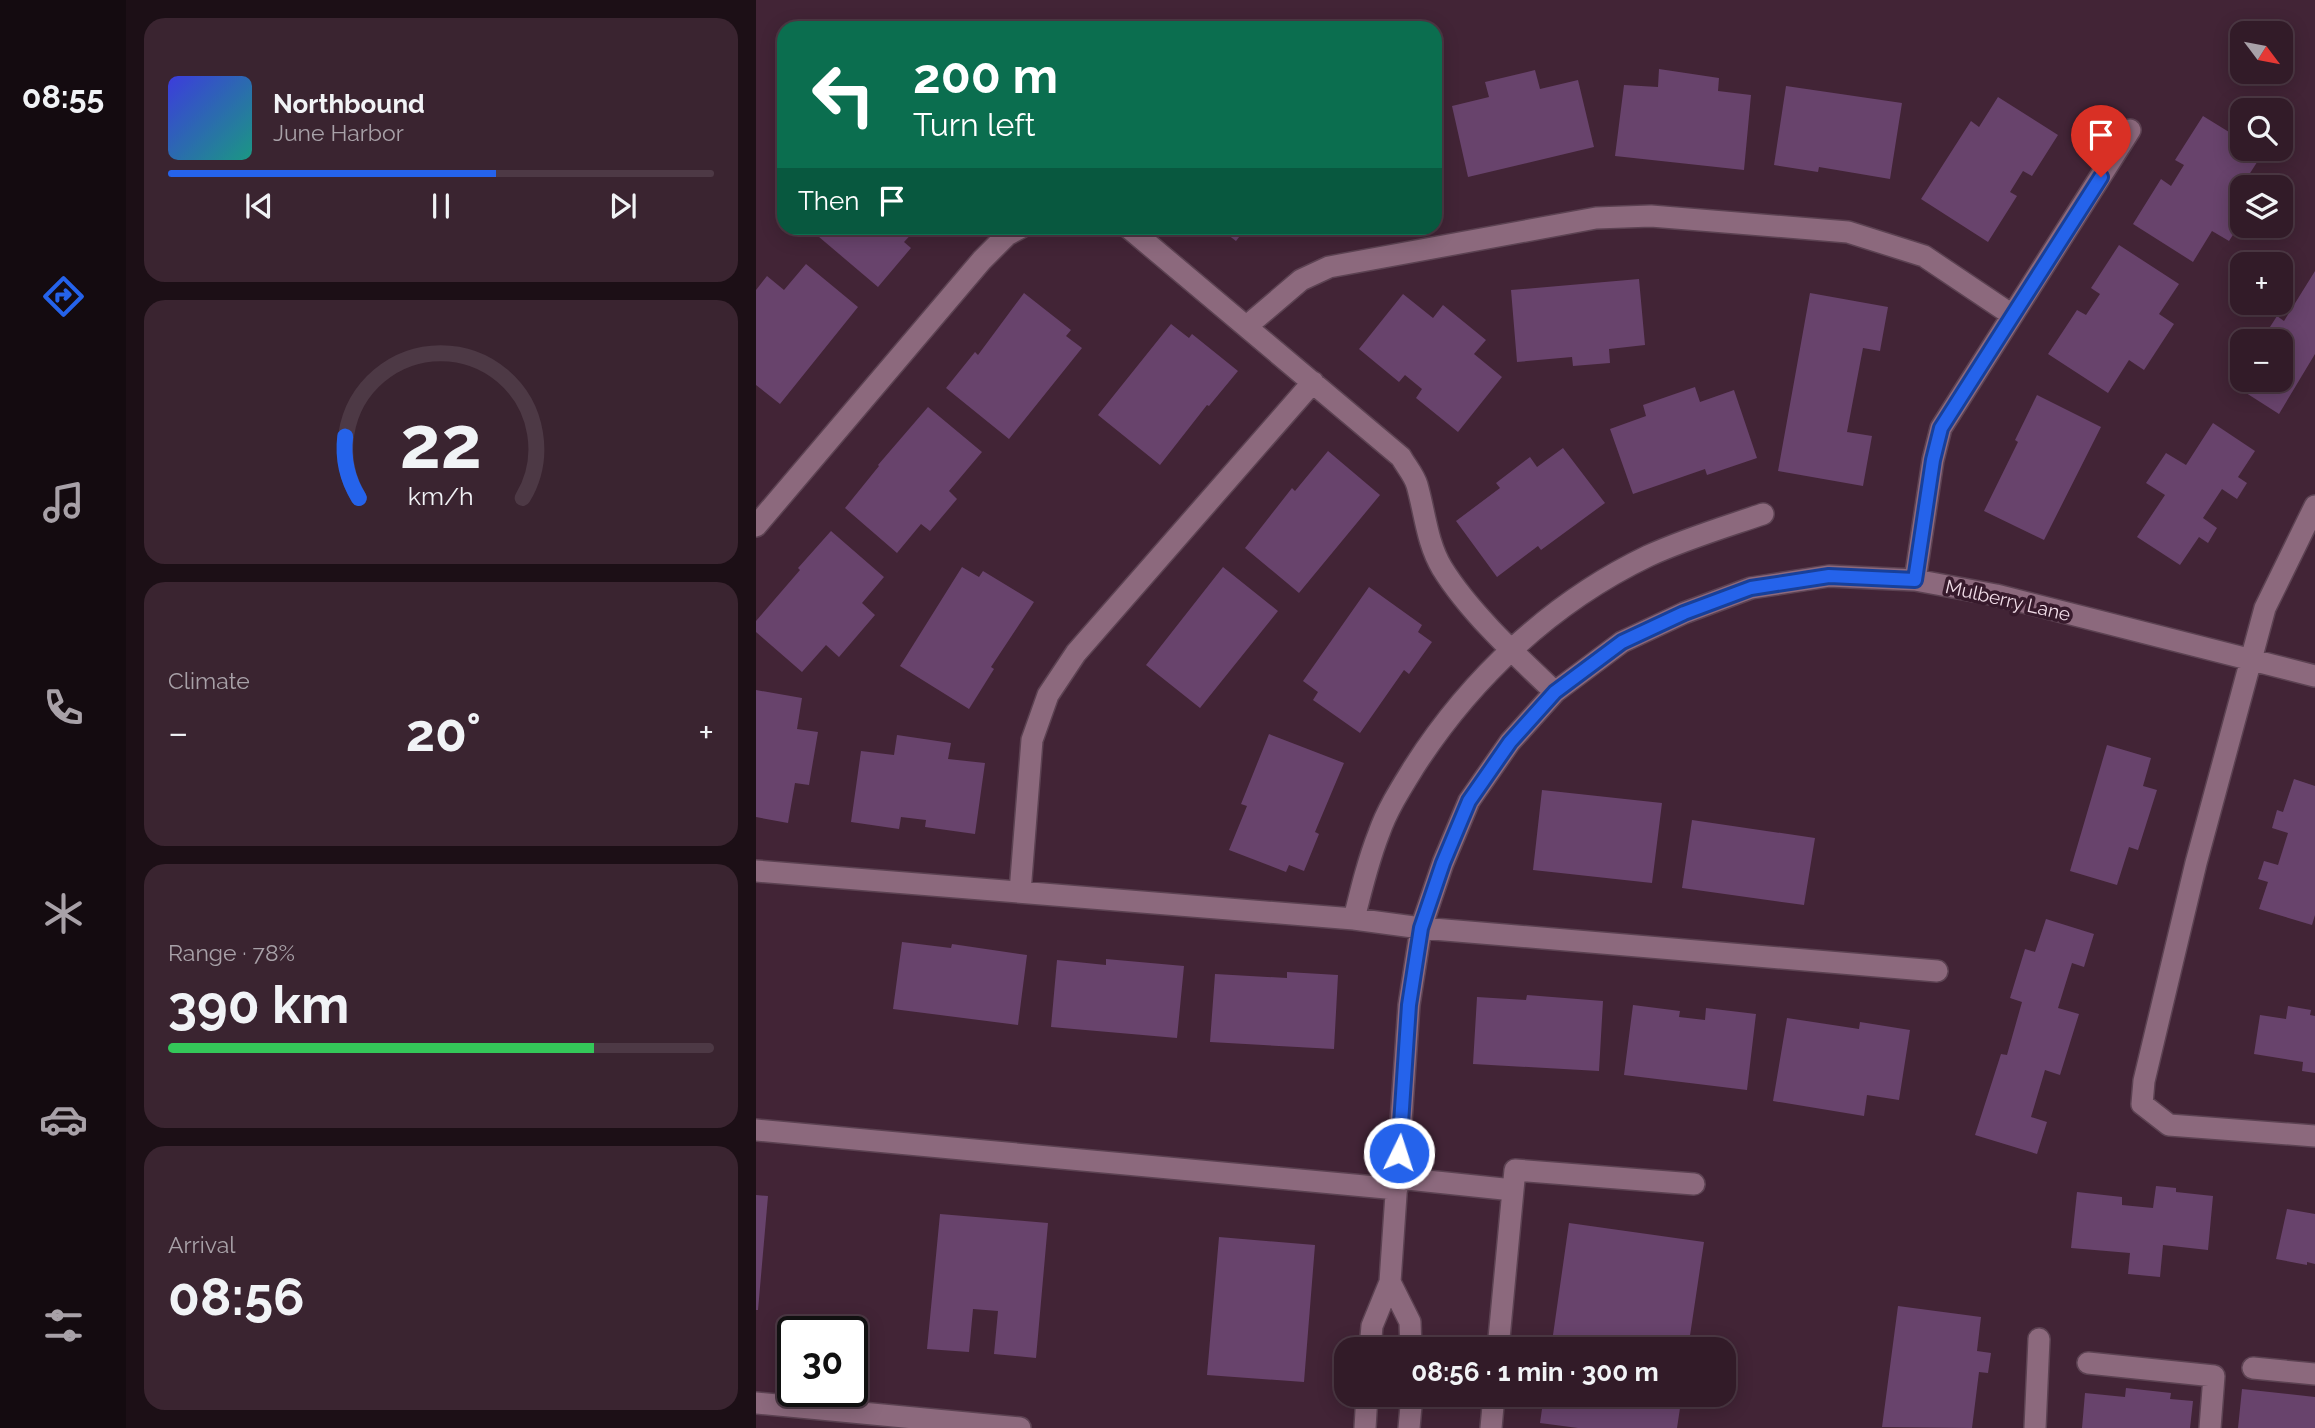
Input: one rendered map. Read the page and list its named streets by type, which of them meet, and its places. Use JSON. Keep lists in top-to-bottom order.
{
  "streets": {
    "street": ["Mulberry Lane"]
  },
  "north": "bottom right",
  "page": {
    "tabs": "08:55",
    "map_buttons": ["+", "−"],
    "turn": ["200 m", "Turn left"],
    "song": ["Northbound", "June Harbor"],
    "then": "Then",
    "tile": [
      "Climate",
      ["Range · 78%", "390 km"],
      ["Arrival", "08:56"]
    ],
    "heat": ["−", "20°", "+"],
    "limit": "30",
    "trip": "08:56 · 1 min · 300 m",
    "gauge": ["22", "km/h"]
  }
}
